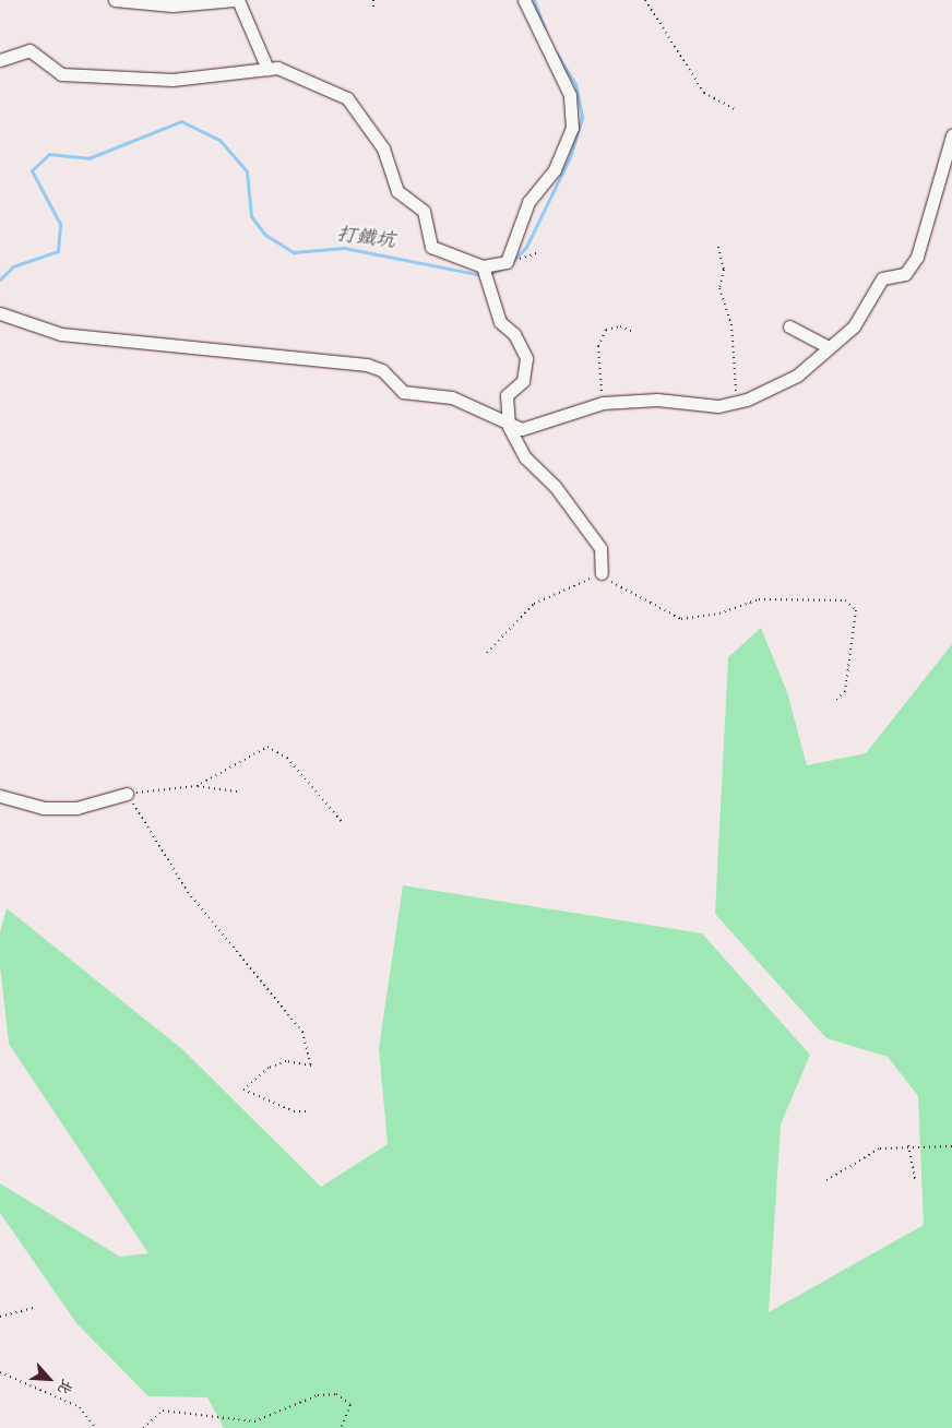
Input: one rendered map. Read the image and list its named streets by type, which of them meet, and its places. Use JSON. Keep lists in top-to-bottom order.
{
  "water": ["打鐵坑"],
  "north": "bottom right"
}
